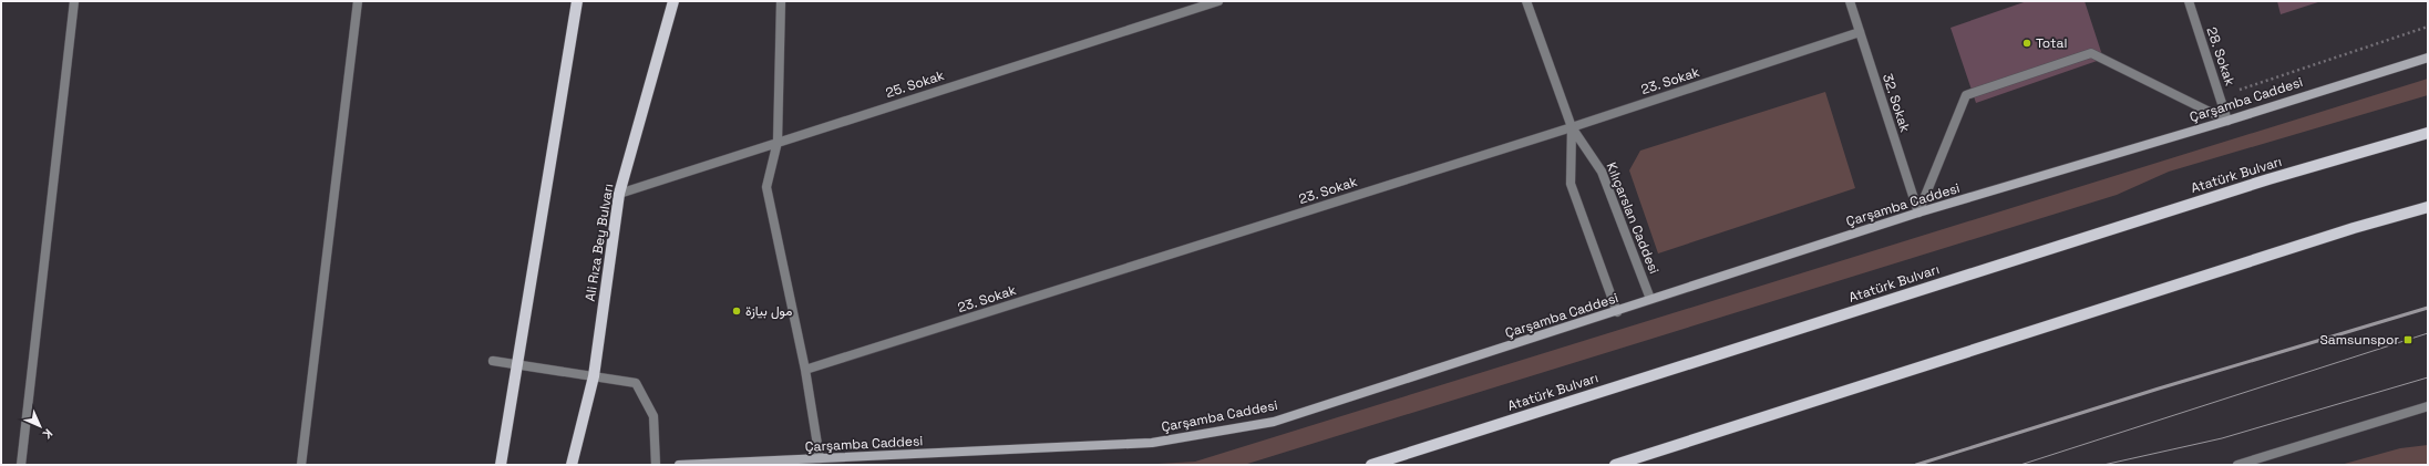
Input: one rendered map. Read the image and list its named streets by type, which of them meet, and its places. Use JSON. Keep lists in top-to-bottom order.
{
  "streets": {
    "main road": ["Çarşamba Caddesi", "Atatürk Bulvarı", "Ali Rıza Bey Bulvarı"],
    "street": [
      "28. Sokak",
      "23. Sokak",
      "25. Sokak",
      "32. Sokak",
      "Kılıçarslan Caddesi"
    ]
  },
  "crossings": [
    ["28. Sokak", "Çarşamba Caddesi"],
    ["23. Sokak", "32. Sokak"],
    ["23. Sokak", "Kılıçarslan Caddesi"],
    ["25. Sokak", "Ali Rıza Bey Bulvarı"],
    ["Çarşamba Caddesi", "32. Sokak"],
    ["Çarşamba Caddesi", "Kılıçarslan Caddesi"]
  ],
  "places": {
    "other": ["Total", "مول بيازة"],
    "transit": ["Samsunspor"]
  },
  "north": "bottom right"
}
